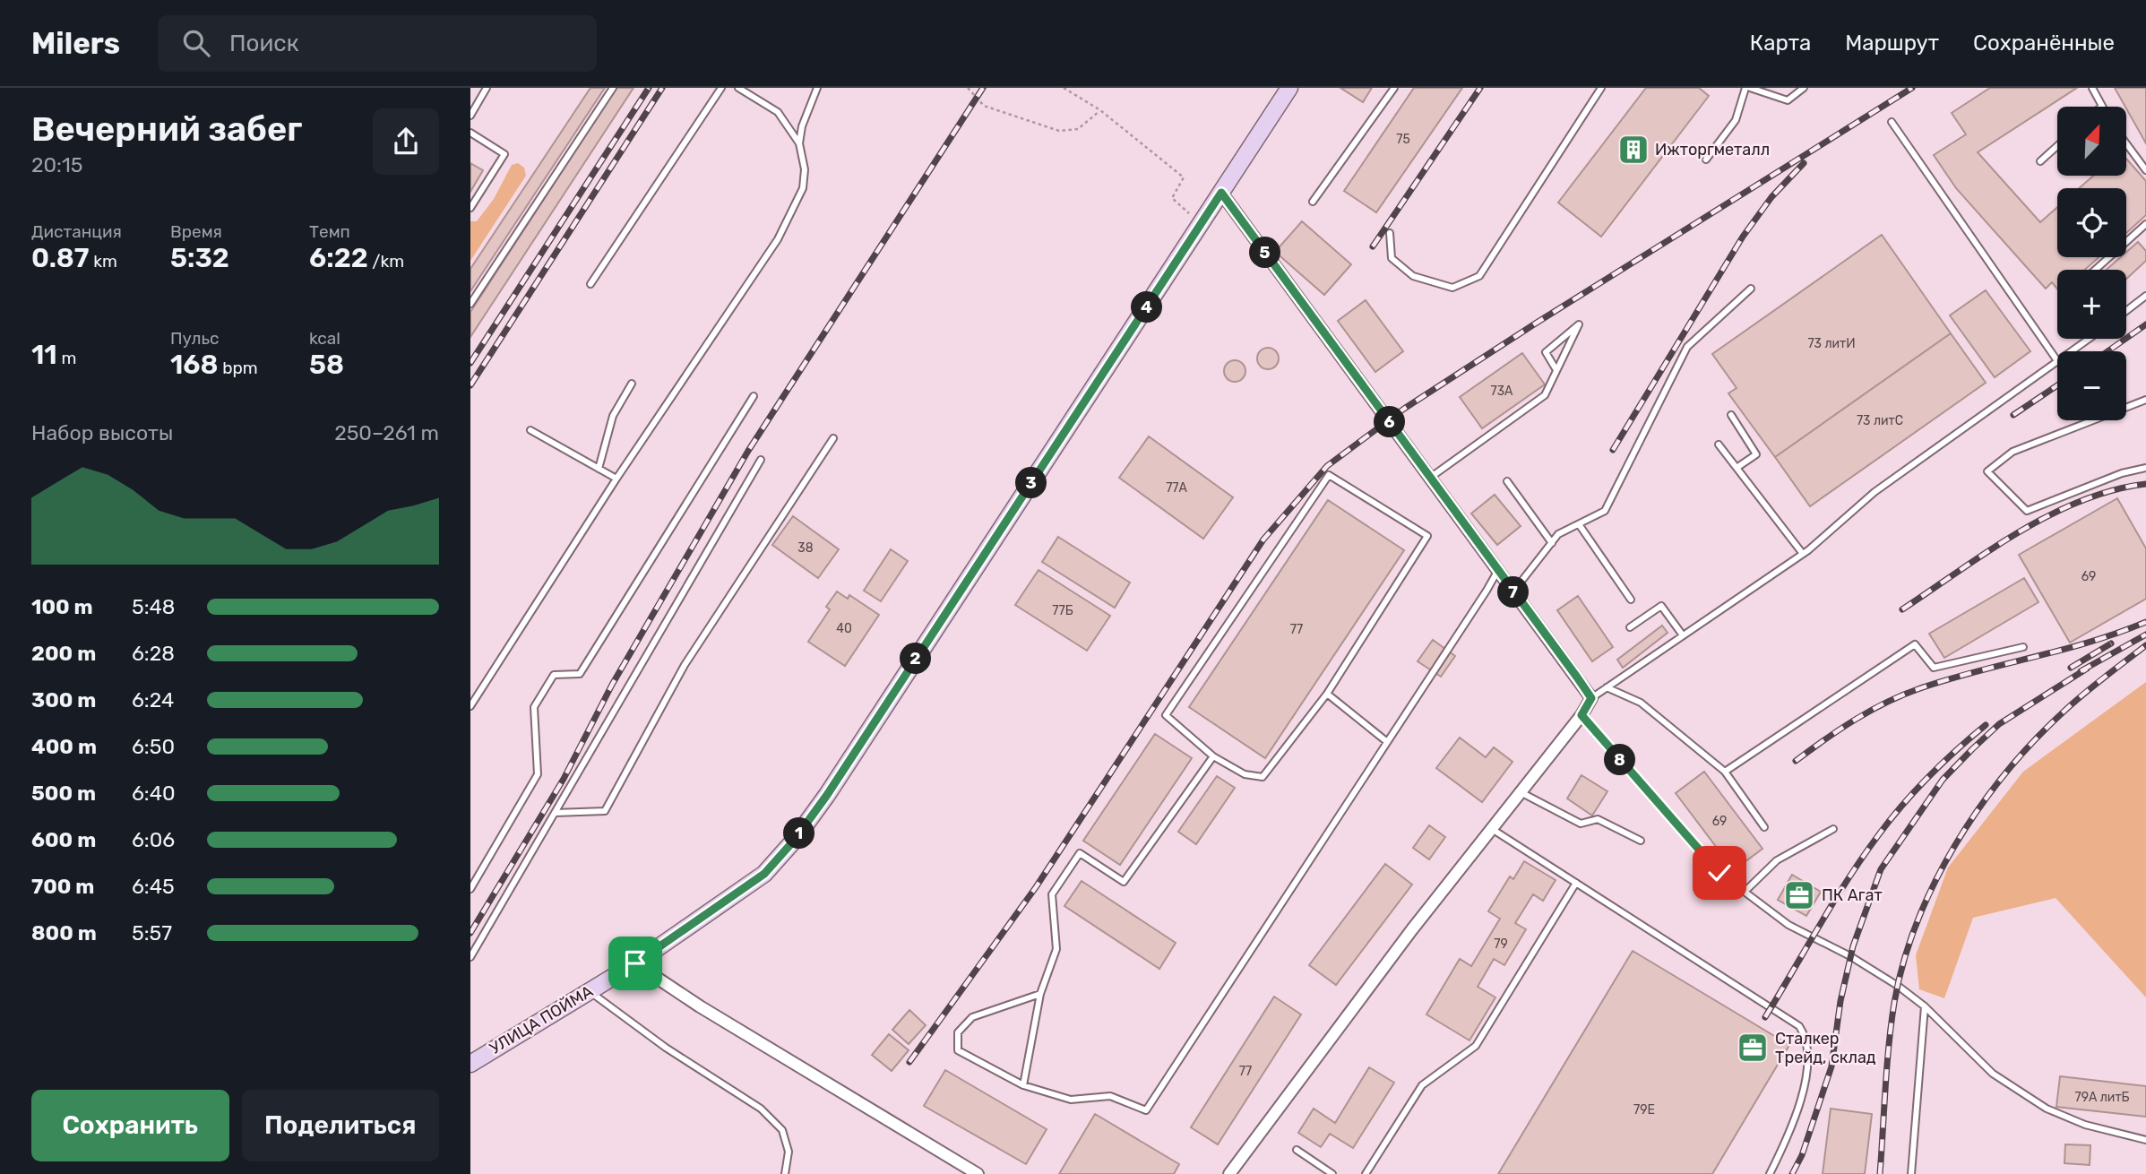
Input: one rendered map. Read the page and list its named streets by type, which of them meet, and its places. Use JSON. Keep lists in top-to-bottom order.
{
  "streets": {
    "main road": ["УЛИЦА ПОЙМА"]
  },
  "places": {
    "building": ["Ижторгметалл"],
    "office": ["ПК Агат", "Сталкер Трейд, склад"]
  },
  "house_numbers": [
    "75",
    "73 литИ",
    "73А",
    "73 литС",
    "77А",
    "38",
    "69",
    "77Б",
    "40",
    "77",
    "69",
    "79",
    "77",
    "79А литБ",
    "79Е"
  ],
  "north": "top right",
  "page": {
    "header": "Milers",
    "search": "Поиск",
    "nav": ["Карта", "Маршрут", "Сохранённые"],
    "heading": ["Вечерний забег", "20:15"],
    "map_buttons": ["+", "−"],
    "stats": [
      ["Дистанция", "0.87 km"],
      ["Время", "5:32"],
      ["Темп", "6:22 /km"],
      ["11 m"],
      ["Пульс", "168 bpm"],
      ["kcal", "58"]
    ],
    "pins": [
      "5",
      "4",
      "6",
      "3",
      "7",
      "2",
      "8",
      "1"
    ],
    "chart": ["Набор высоты", "250–261 m"],
    "list": [
      {
        "name": "100 m",
        "note": "5:48"
      },
      {
        "name": "200 m",
        "note": "6:28"
      },
      {
        "name": "300 m",
        "note": "6:24"
      },
      {
        "name": "400 m",
        "note": "6:50"
      },
      {
        "name": "500 m",
        "note": "6:40"
      },
      {
        "name": "600 m",
        "note": "6:06"
      },
      {
        "name": "700 m",
        "note": "6:45"
      },
      {
        "name": "800 m",
        "note": "5:57"
      }
    ],
    "buttons": ["Сохранить", "Поделиться"]
  }
}
